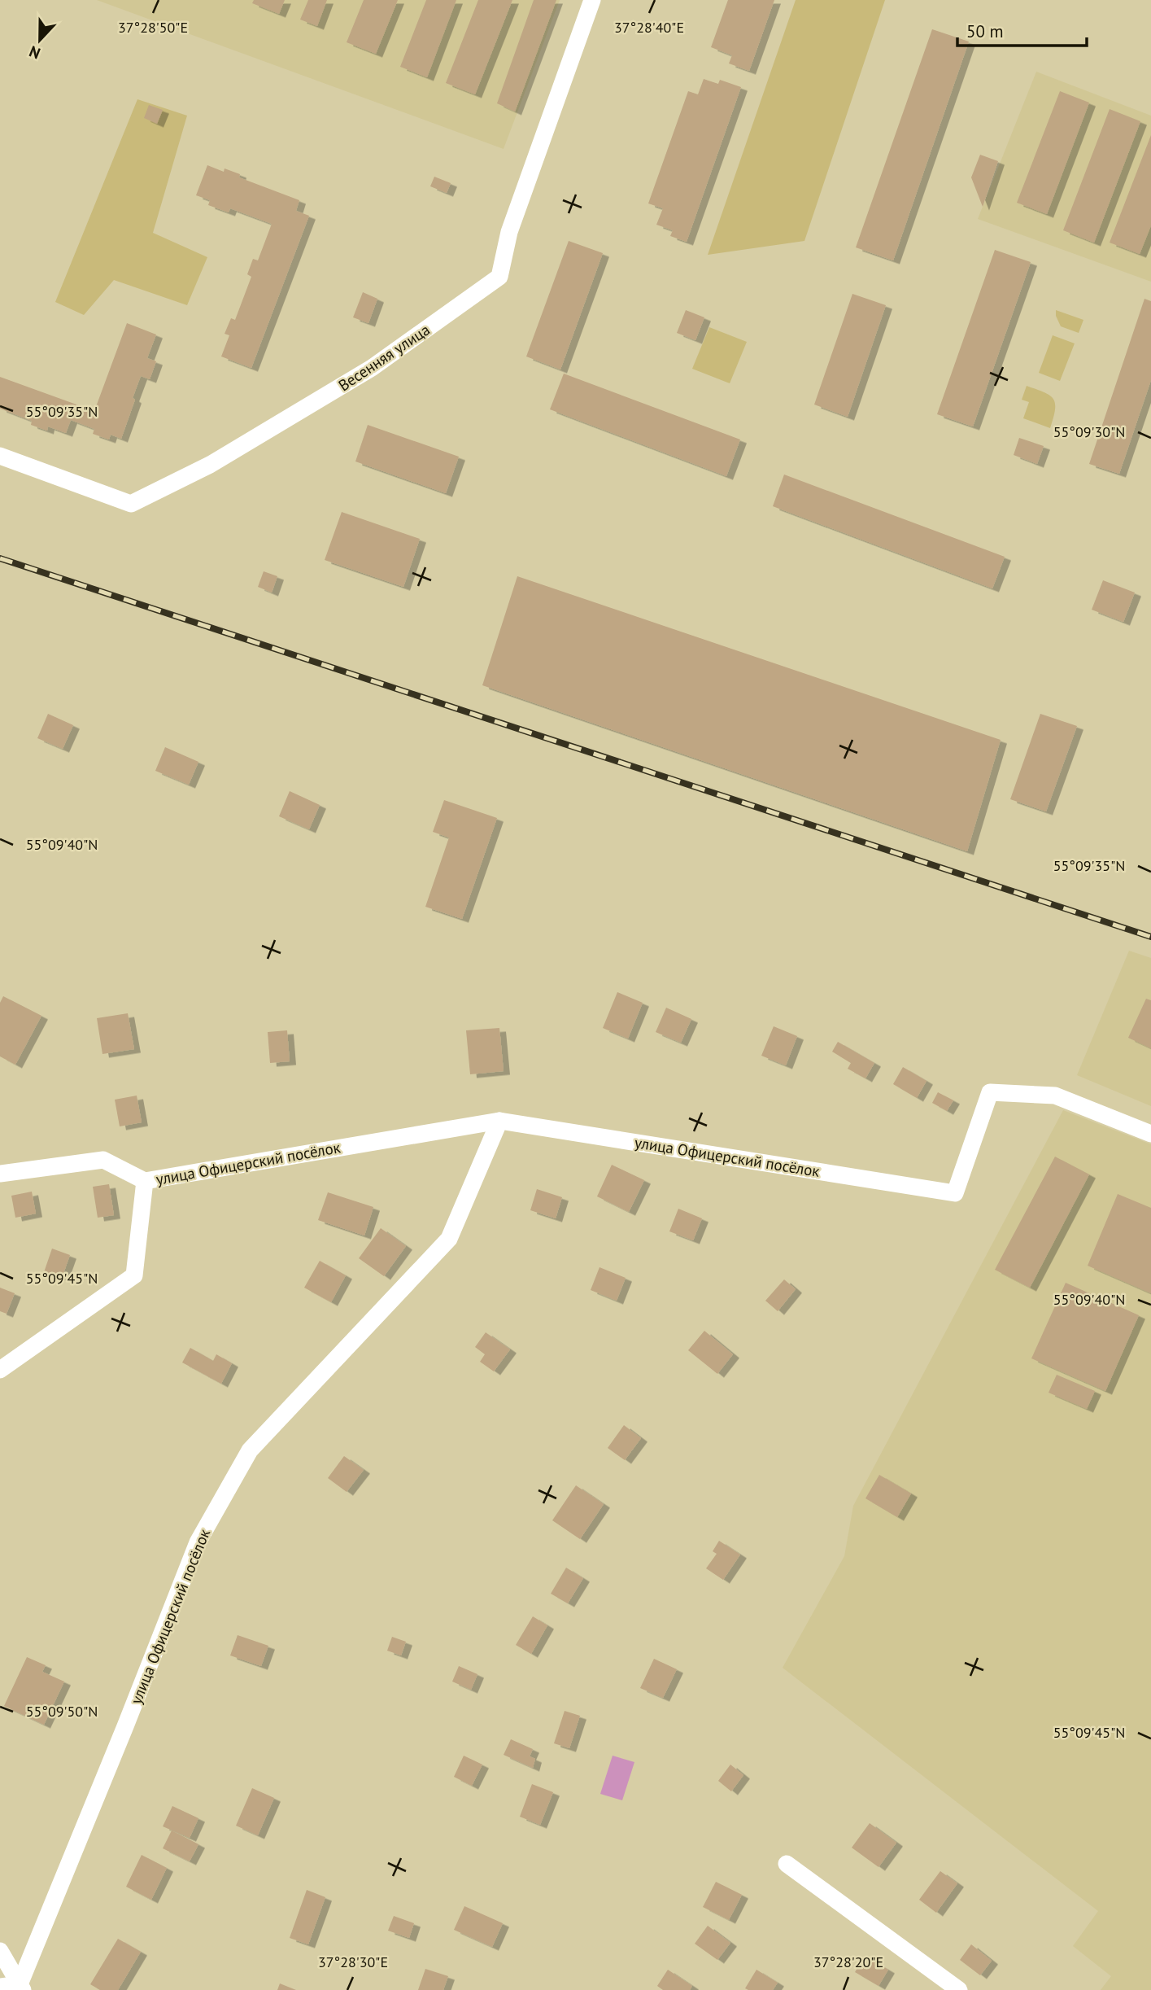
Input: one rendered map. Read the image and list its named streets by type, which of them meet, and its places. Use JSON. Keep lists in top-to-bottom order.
{
  "streets": {
    "street": ["Весенняя улица", "улица Офицерский посёлок"]
  },
  "scale_bar": "50 m",
  "north": "bottom",
  "coordinates": [
    "37°28'50\"E",
    "37°28'40\"E",
    "55°09'35\"N",
    "55°09'30\"N",
    "55°09'40\"N",
    "55°09'45\"N",
    "55°09'50\"N",
    "37°28'30\"E",
    "37°28'20\"E"
  ]
}
